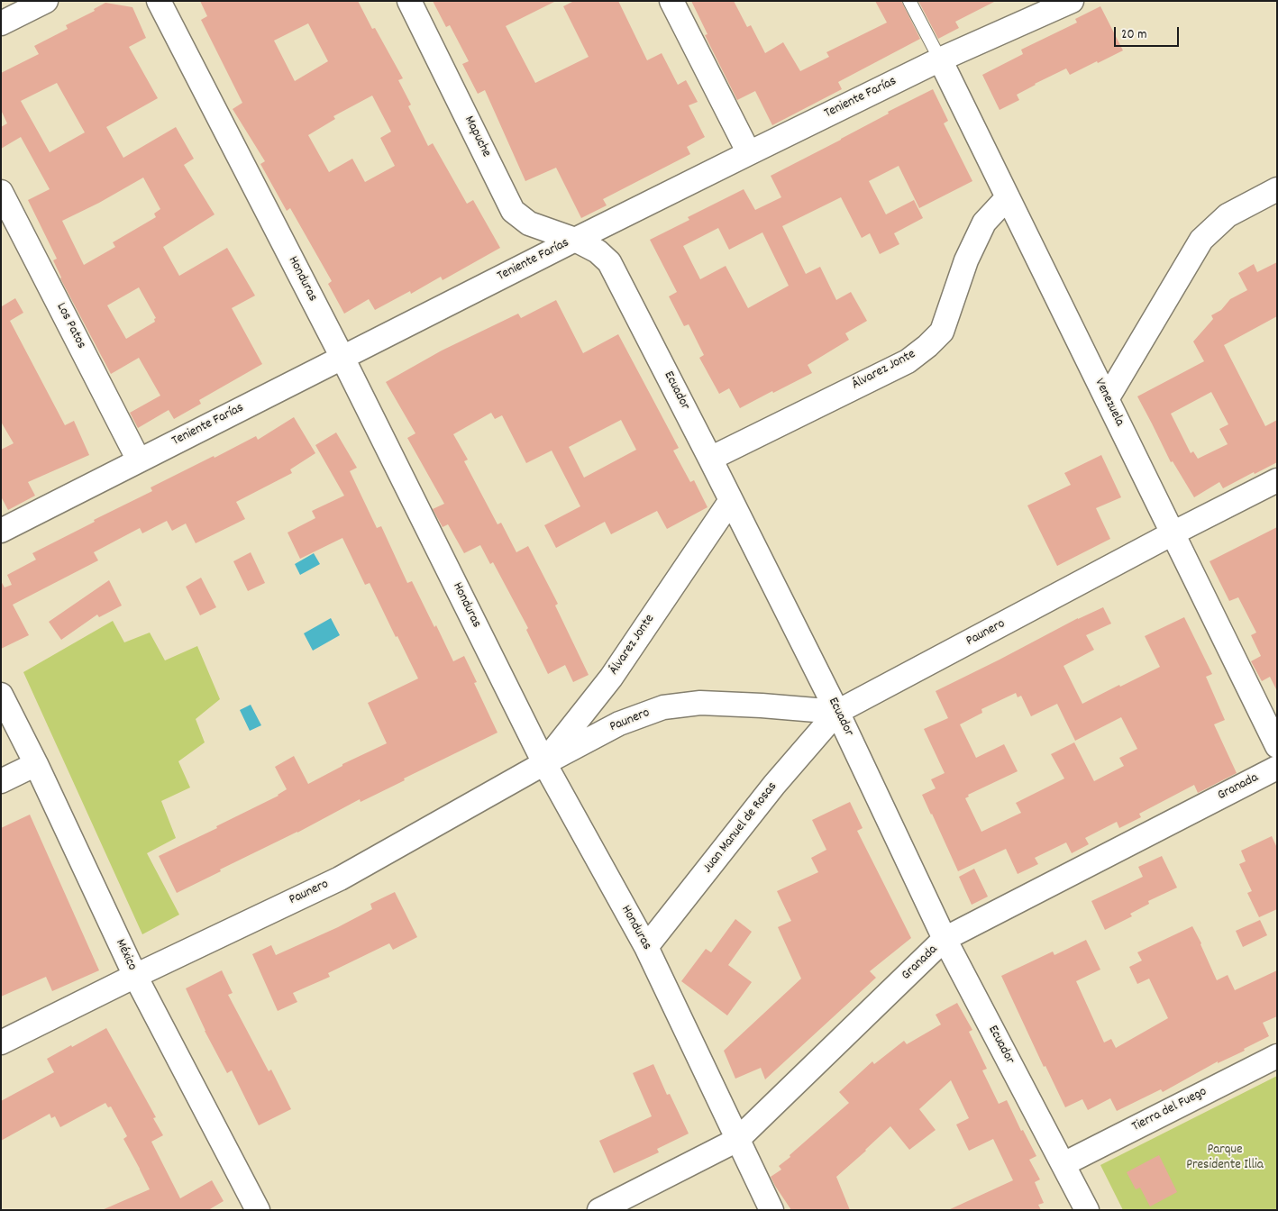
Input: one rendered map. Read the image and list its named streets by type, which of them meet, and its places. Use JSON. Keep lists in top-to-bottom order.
{
  "streets": {
    "street": [
      "Teniente Farías",
      "Mapuche",
      "Honduras",
      "Los Patos",
      "Álvarez Jonte",
      "Ecuador",
      "Venezuela",
      "Paunero",
      "Granada",
      "Juan Manuel de Rosas",
      "México",
      "Tierra del Fuego"
    ]
  },
  "crossings": [
    ["Teniente Farías", "Mapuche"],
    ["Teniente Farías", "Honduras"],
    ["Teniente Farías", "Los Patos"],
    ["Teniente Farías", "Ecuador"],
    ["Teniente Farías", "Venezuela"],
    ["Mapuche", "Ecuador"],
    ["Honduras", "Álvarez Jonte"],
    ["Honduras", "Paunero"],
    ["Honduras", "Granada"],
    ["Honduras", "Juan Manuel de Rosas"],
    ["Álvarez Jonte", "Ecuador"],
    ["Álvarez Jonte", "Venezuela"],
    ["Álvarez Jonte", "Paunero"],
    ["Ecuador", "Paunero"],
    ["Ecuador", "Granada"],
    ["Ecuador", "Juan Manuel de Rosas"],
    ["Ecuador", "Tierra del Fuego"],
    ["Venezuela", "Paunero"],
    ["Paunero", "Juan Manuel de Rosas"],
    ["Paunero", "México"]
  ],
  "parks": ["Parque Presidente Illia"],
  "scale_bar": "20 m"
}
